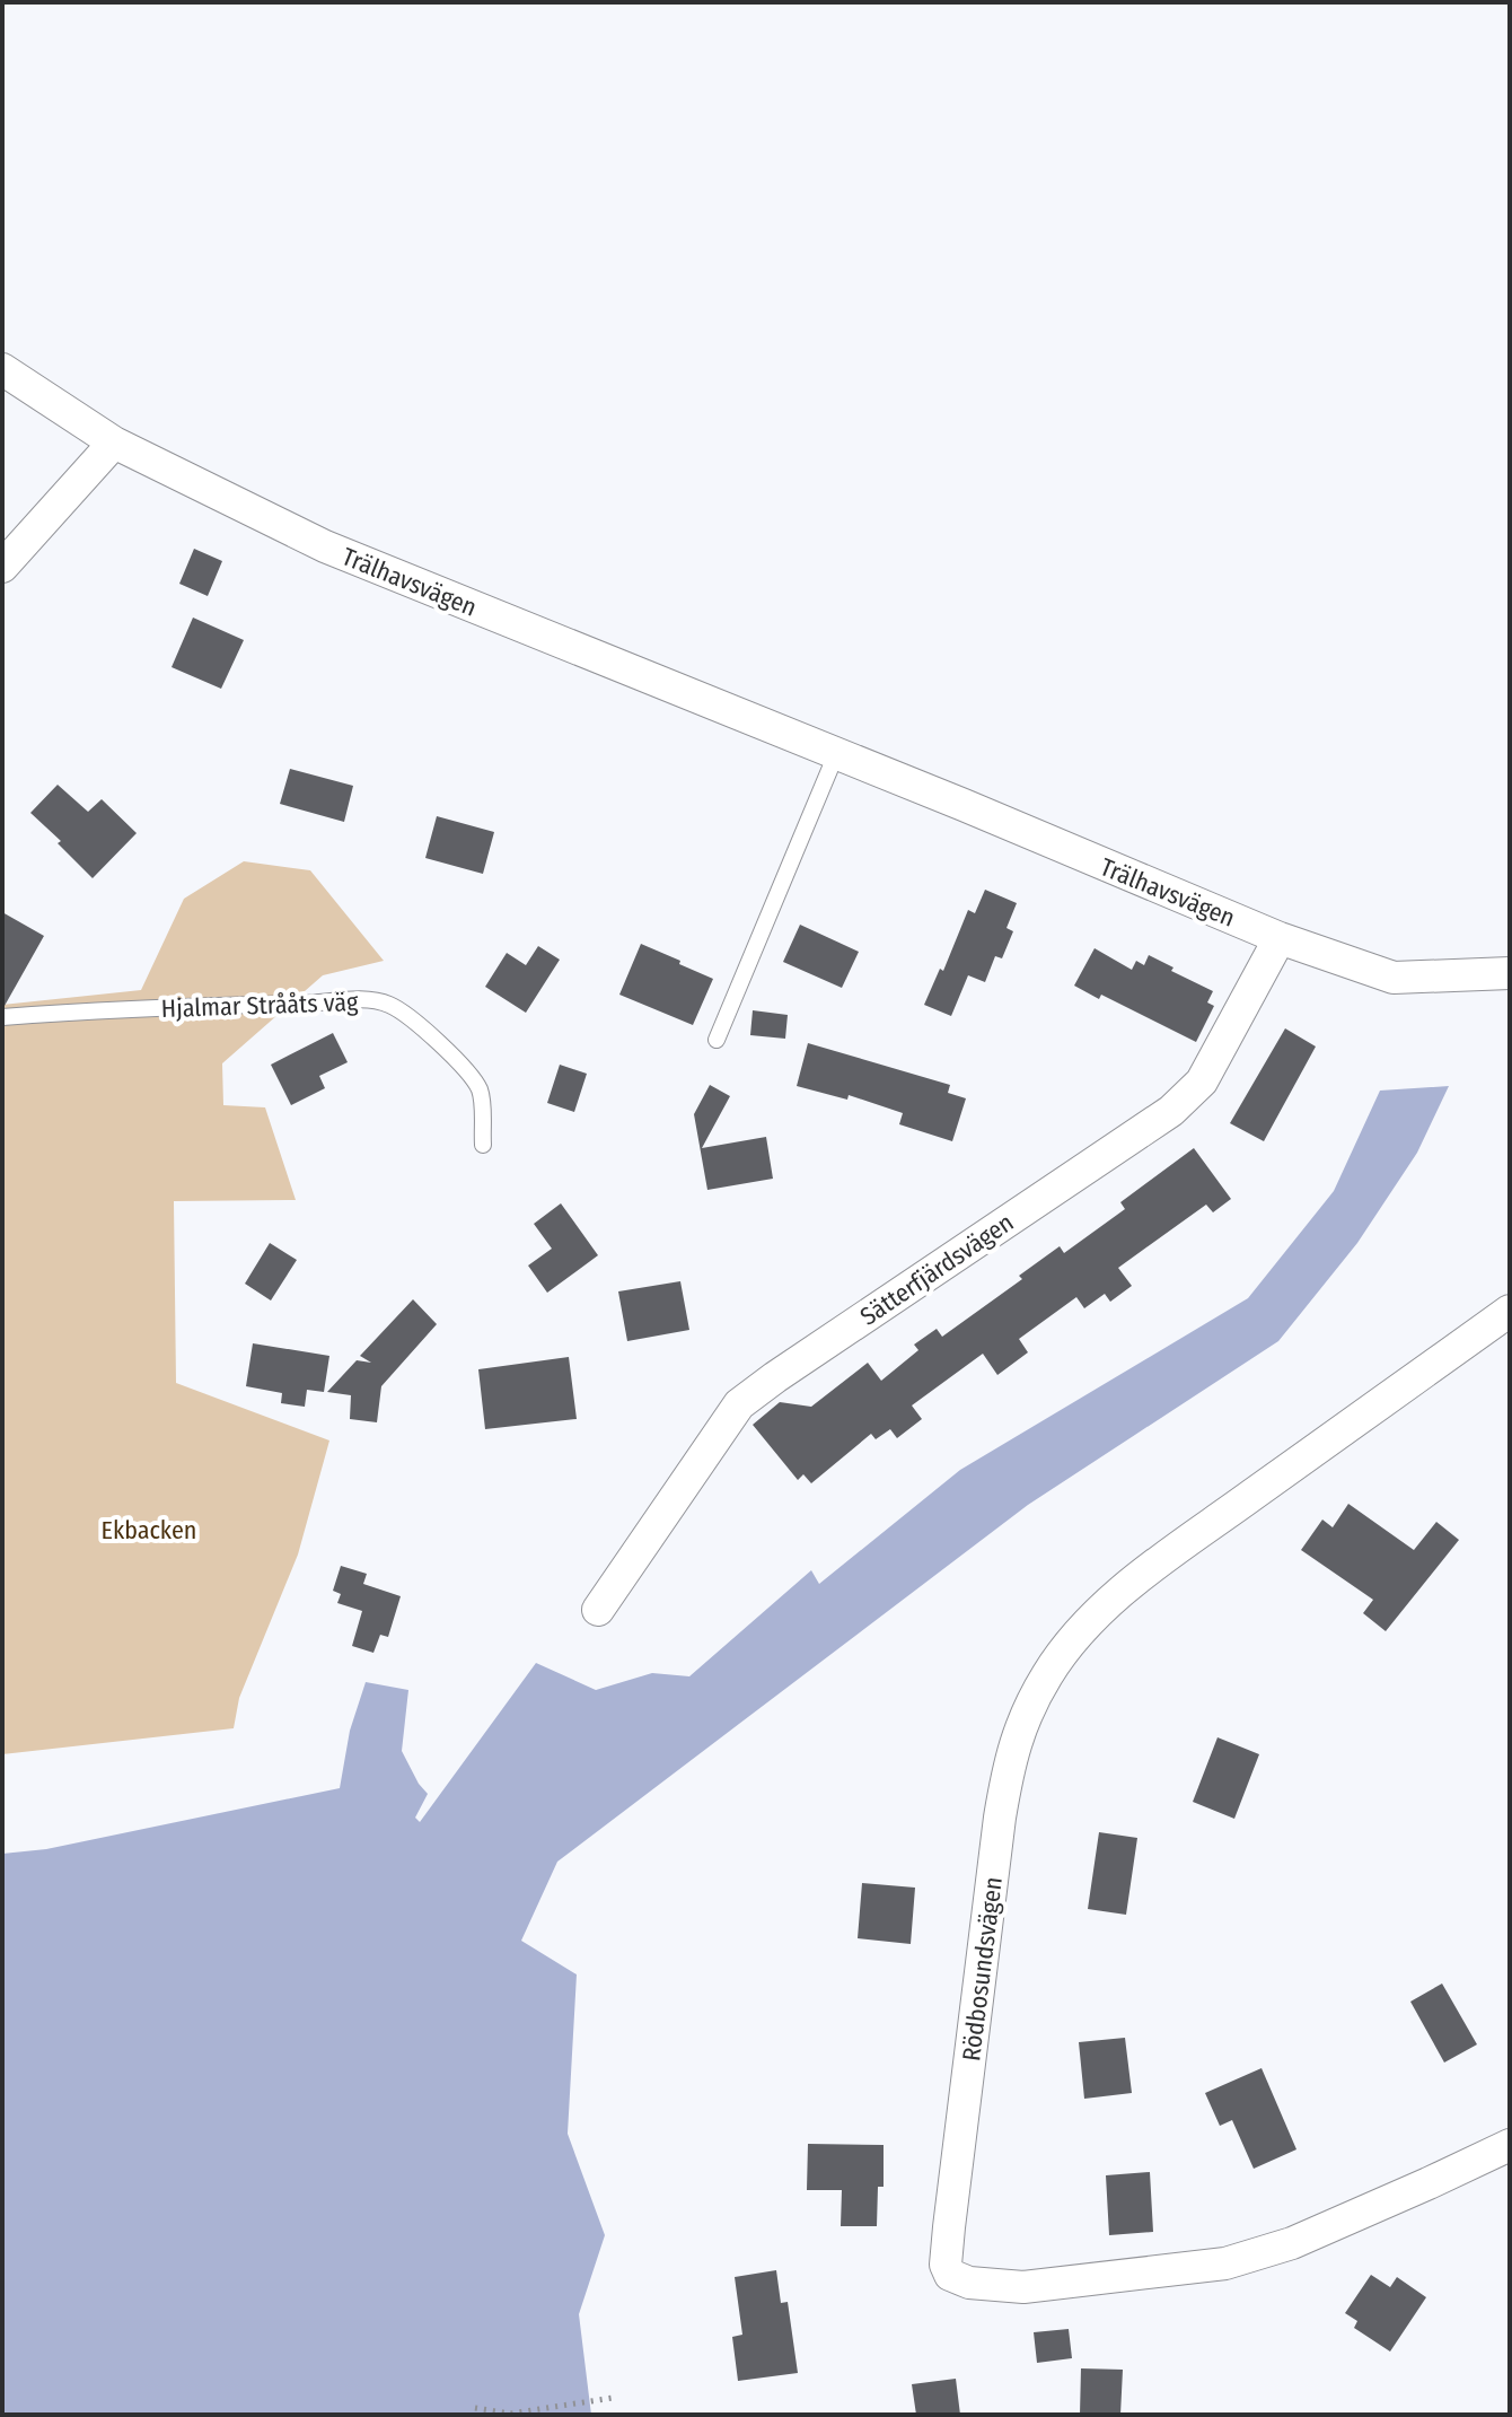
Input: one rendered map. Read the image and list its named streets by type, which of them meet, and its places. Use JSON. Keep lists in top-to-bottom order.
{
  "streets": {
    "street": ["Trälhavsvägen", "Sätterfjärdsvägen", "Rödbosundsvägen"],
    "lane": ["Hjalmar Strååts väg"]
  },
  "crossings": [
    ["Trälhavsvägen", "Sätterfjärdsvägen"]
  ],
  "parks": ["Ekbacken"]
}
